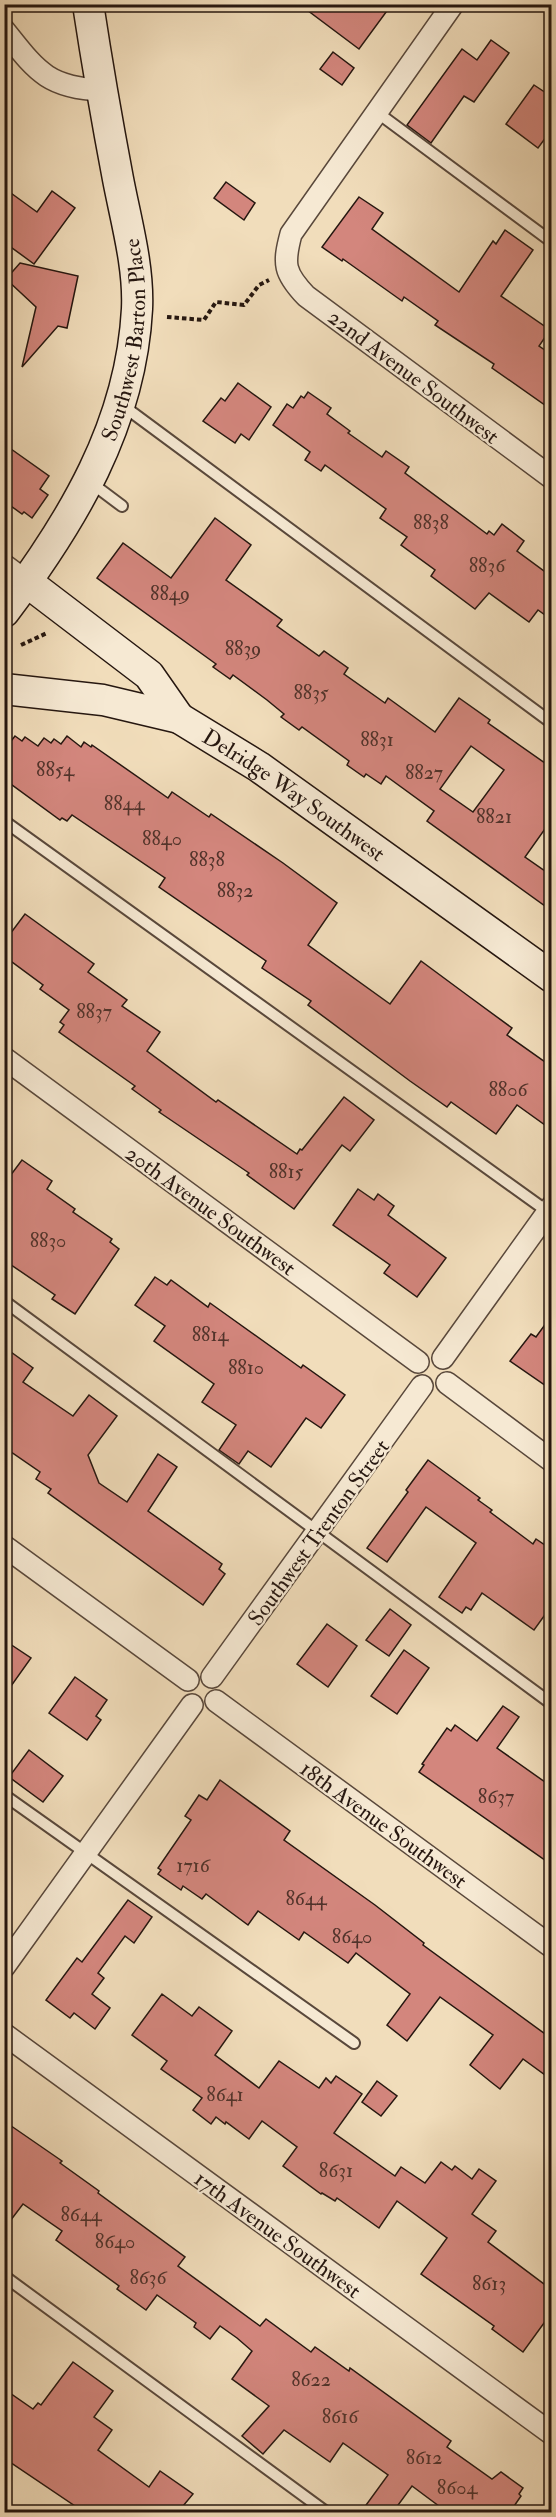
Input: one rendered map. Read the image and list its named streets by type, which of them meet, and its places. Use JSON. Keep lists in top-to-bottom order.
{
  "streets": {
    "main road": ["Southwest Barton Place", "Delridge Way Southwest"],
    "street": [
      "22nd Avenue Southwest",
      "20th Avenue Southwest",
      "Southwest Trenton Street",
      "18th Avenue Southwest",
      "17th Avenue Southwest"
    ]
  },
  "crossings": [
    ["20th Avenue Southwest", "Southwest Trenton Street"],
    ["Southwest Trenton Street", "18th Avenue Southwest"]
  ],
  "house_numbers": [
    "8838",
    "8836",
    "8849",
    "8839",
    "8835",
    "8831",
    "8854",
    "8827",
    "8844",
    "8821",
    "8840",
    "8838",
    "8832",
    "8837",
    "8806",
    "8815",
    "8830",
    "8814",
    "8810",
    "8637",
    "1716",
    "8644",
    "8640",
    "8641",
    "8631",
    "8644",
    "8640",
    "8636",
    "8613",
    "8622",
    "8616",
    "8612",
    "8604"
  ]
}
